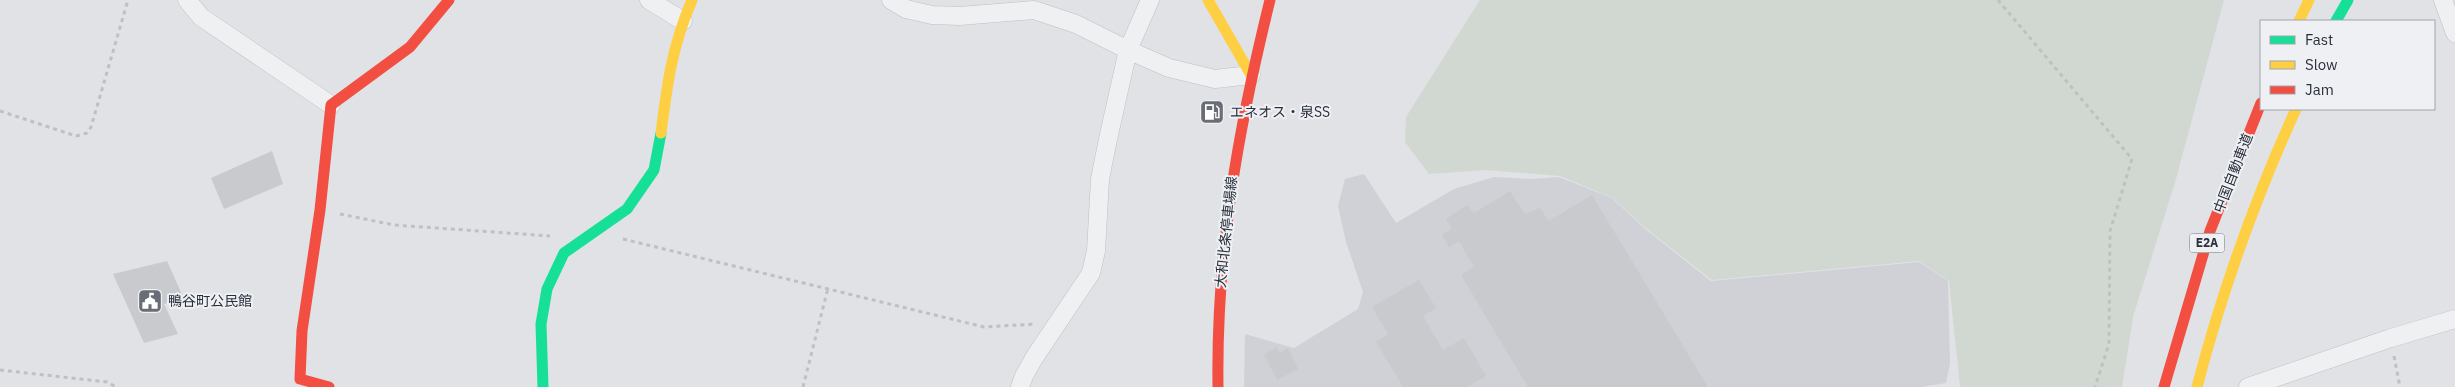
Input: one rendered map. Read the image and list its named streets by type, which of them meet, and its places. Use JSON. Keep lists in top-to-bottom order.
{
  "streets": {
    "main road": ["中国自動車道", "大和北条停車場線", "E2A"]
  },
  "places": {
    "fuel station": ["エネオス・泉SS"],
    "public building": ["鴨谷町公民館"]
  },
  "legend": ["Fast", "Slow", "Jam"]
}
